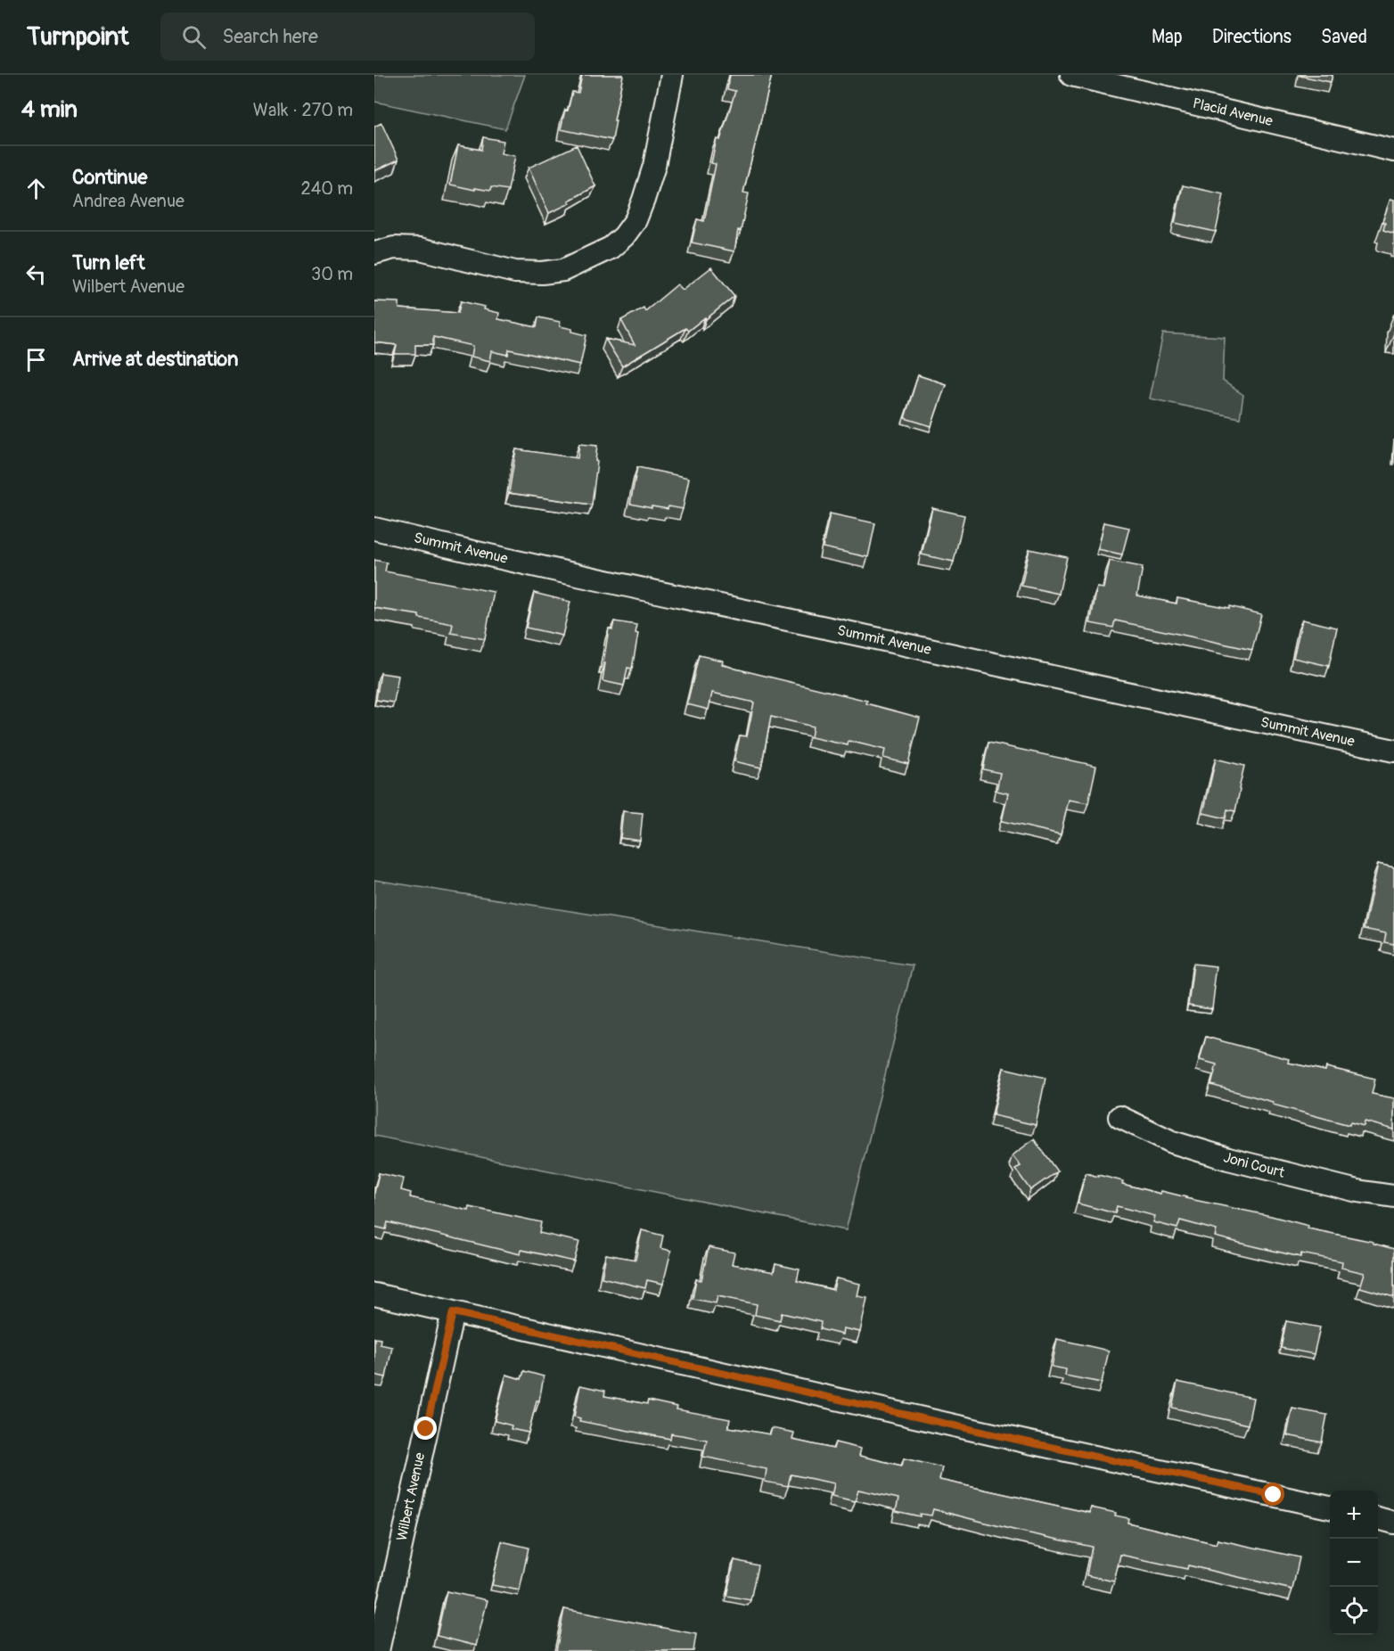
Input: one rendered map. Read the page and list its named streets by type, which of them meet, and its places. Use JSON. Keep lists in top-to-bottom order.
{
  "streets": {
    "street": [
      "Placid Avenue",
      "Summit Avenue",
      "Joni Court",
      "Wilbert Avenue"
    ]
  },
  "page": {
    "header": "Turnpoint",
    "search": "Search here",
    "nav": ["Map", "Directions", "Saved"],
    "heading": ["4 min", "Walk · 270 m"],
    "list": [
      ["Continue", "Andrea Avenue", "240 m"],
      ["Turn left", "Wilbert Avenue", "30 m"],
      "Arrive at destination"
    ],
    "map_buttons": ["+", "−"]
  }
}
